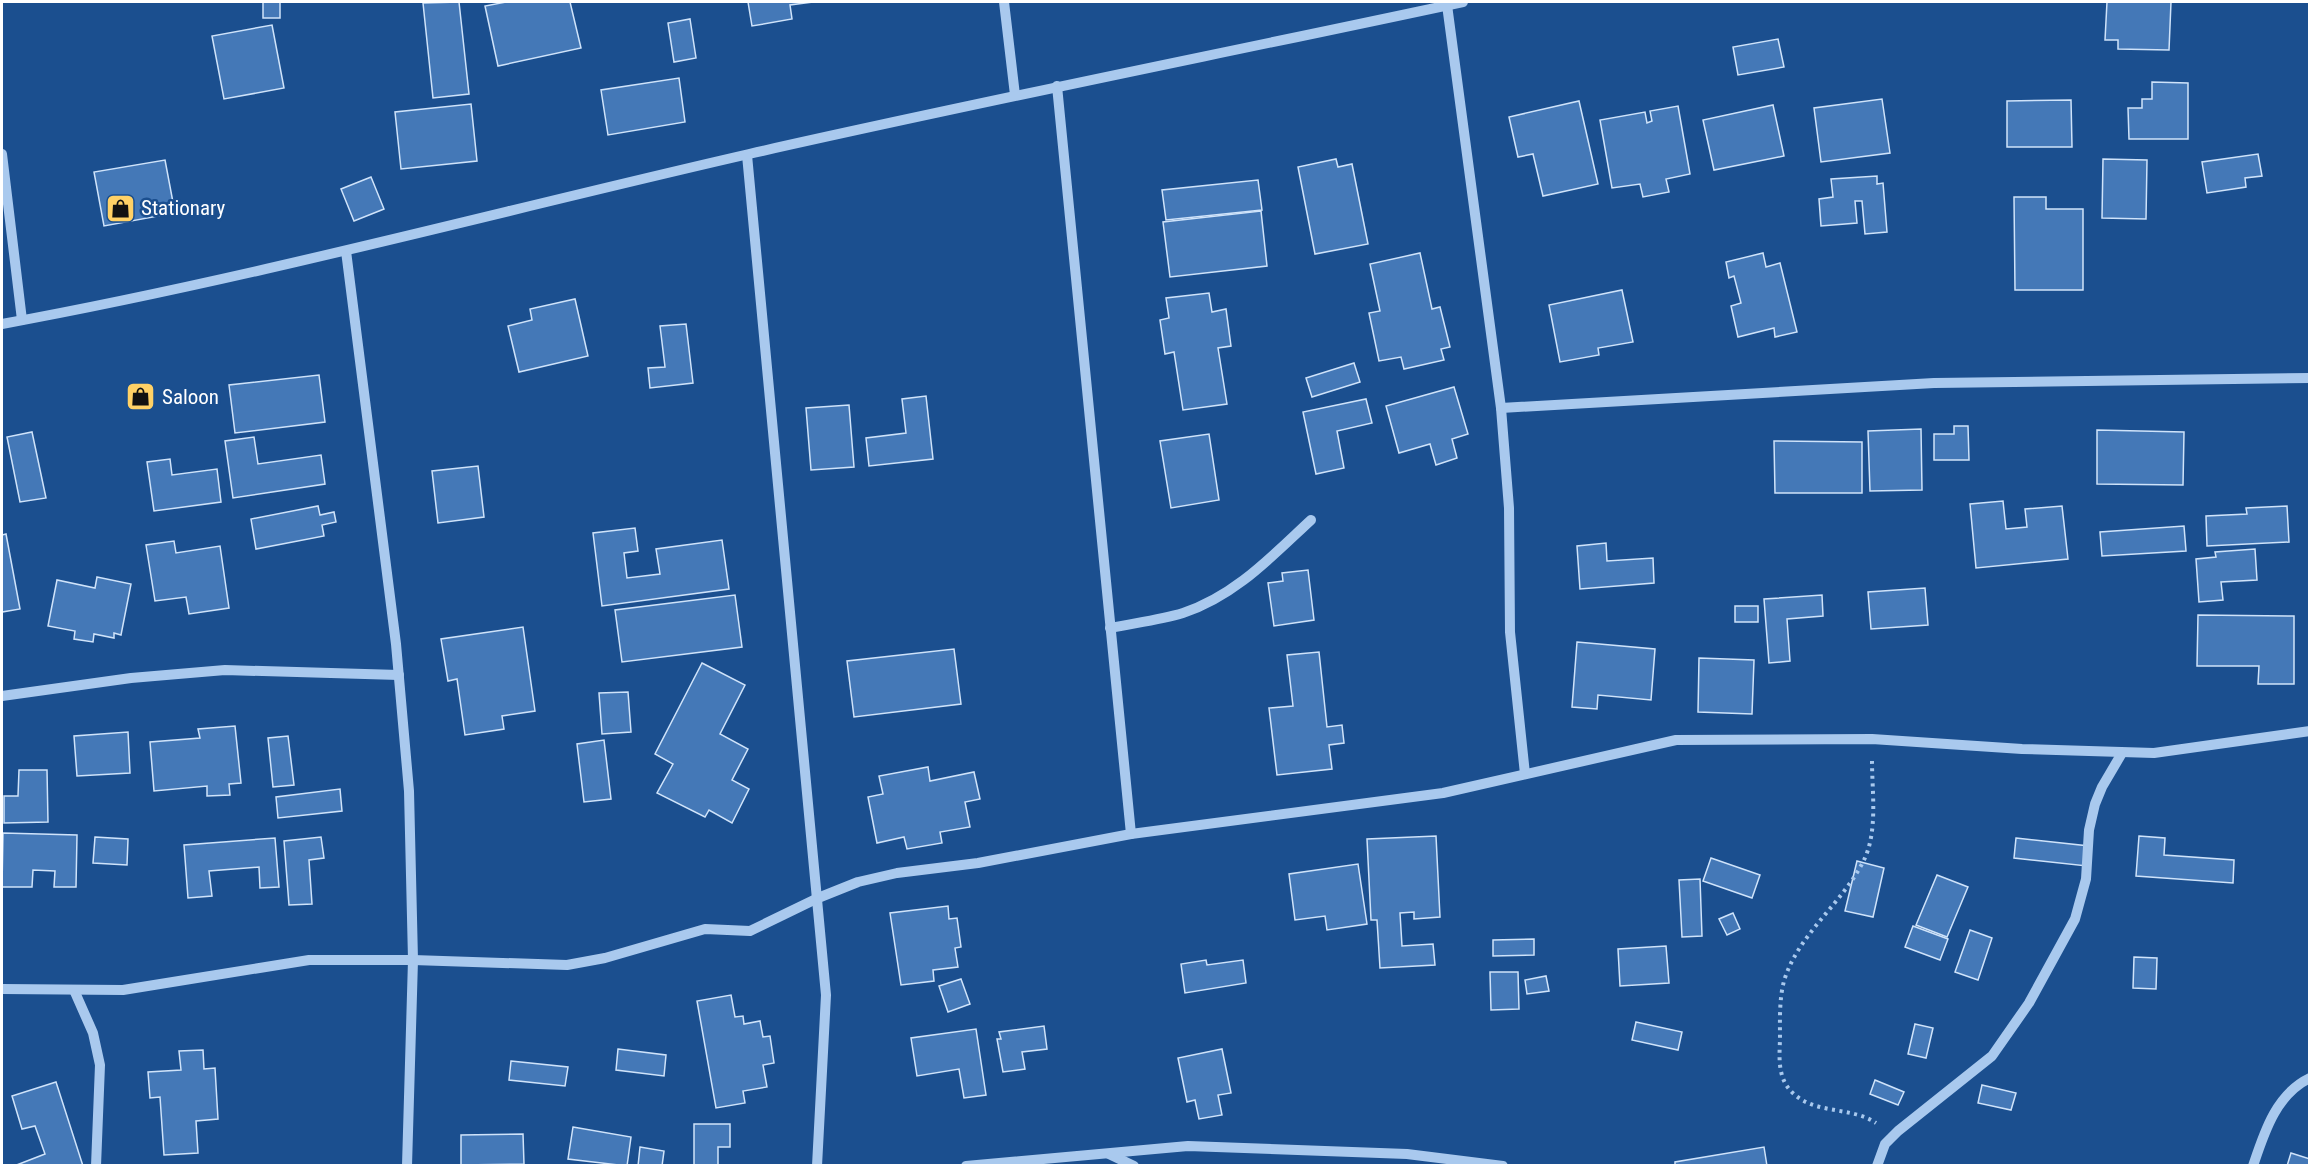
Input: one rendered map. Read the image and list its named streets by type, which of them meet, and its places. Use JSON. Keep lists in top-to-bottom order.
{
  "places": {
    "shop": ["Stationary", "Saloon"]
  }
}
